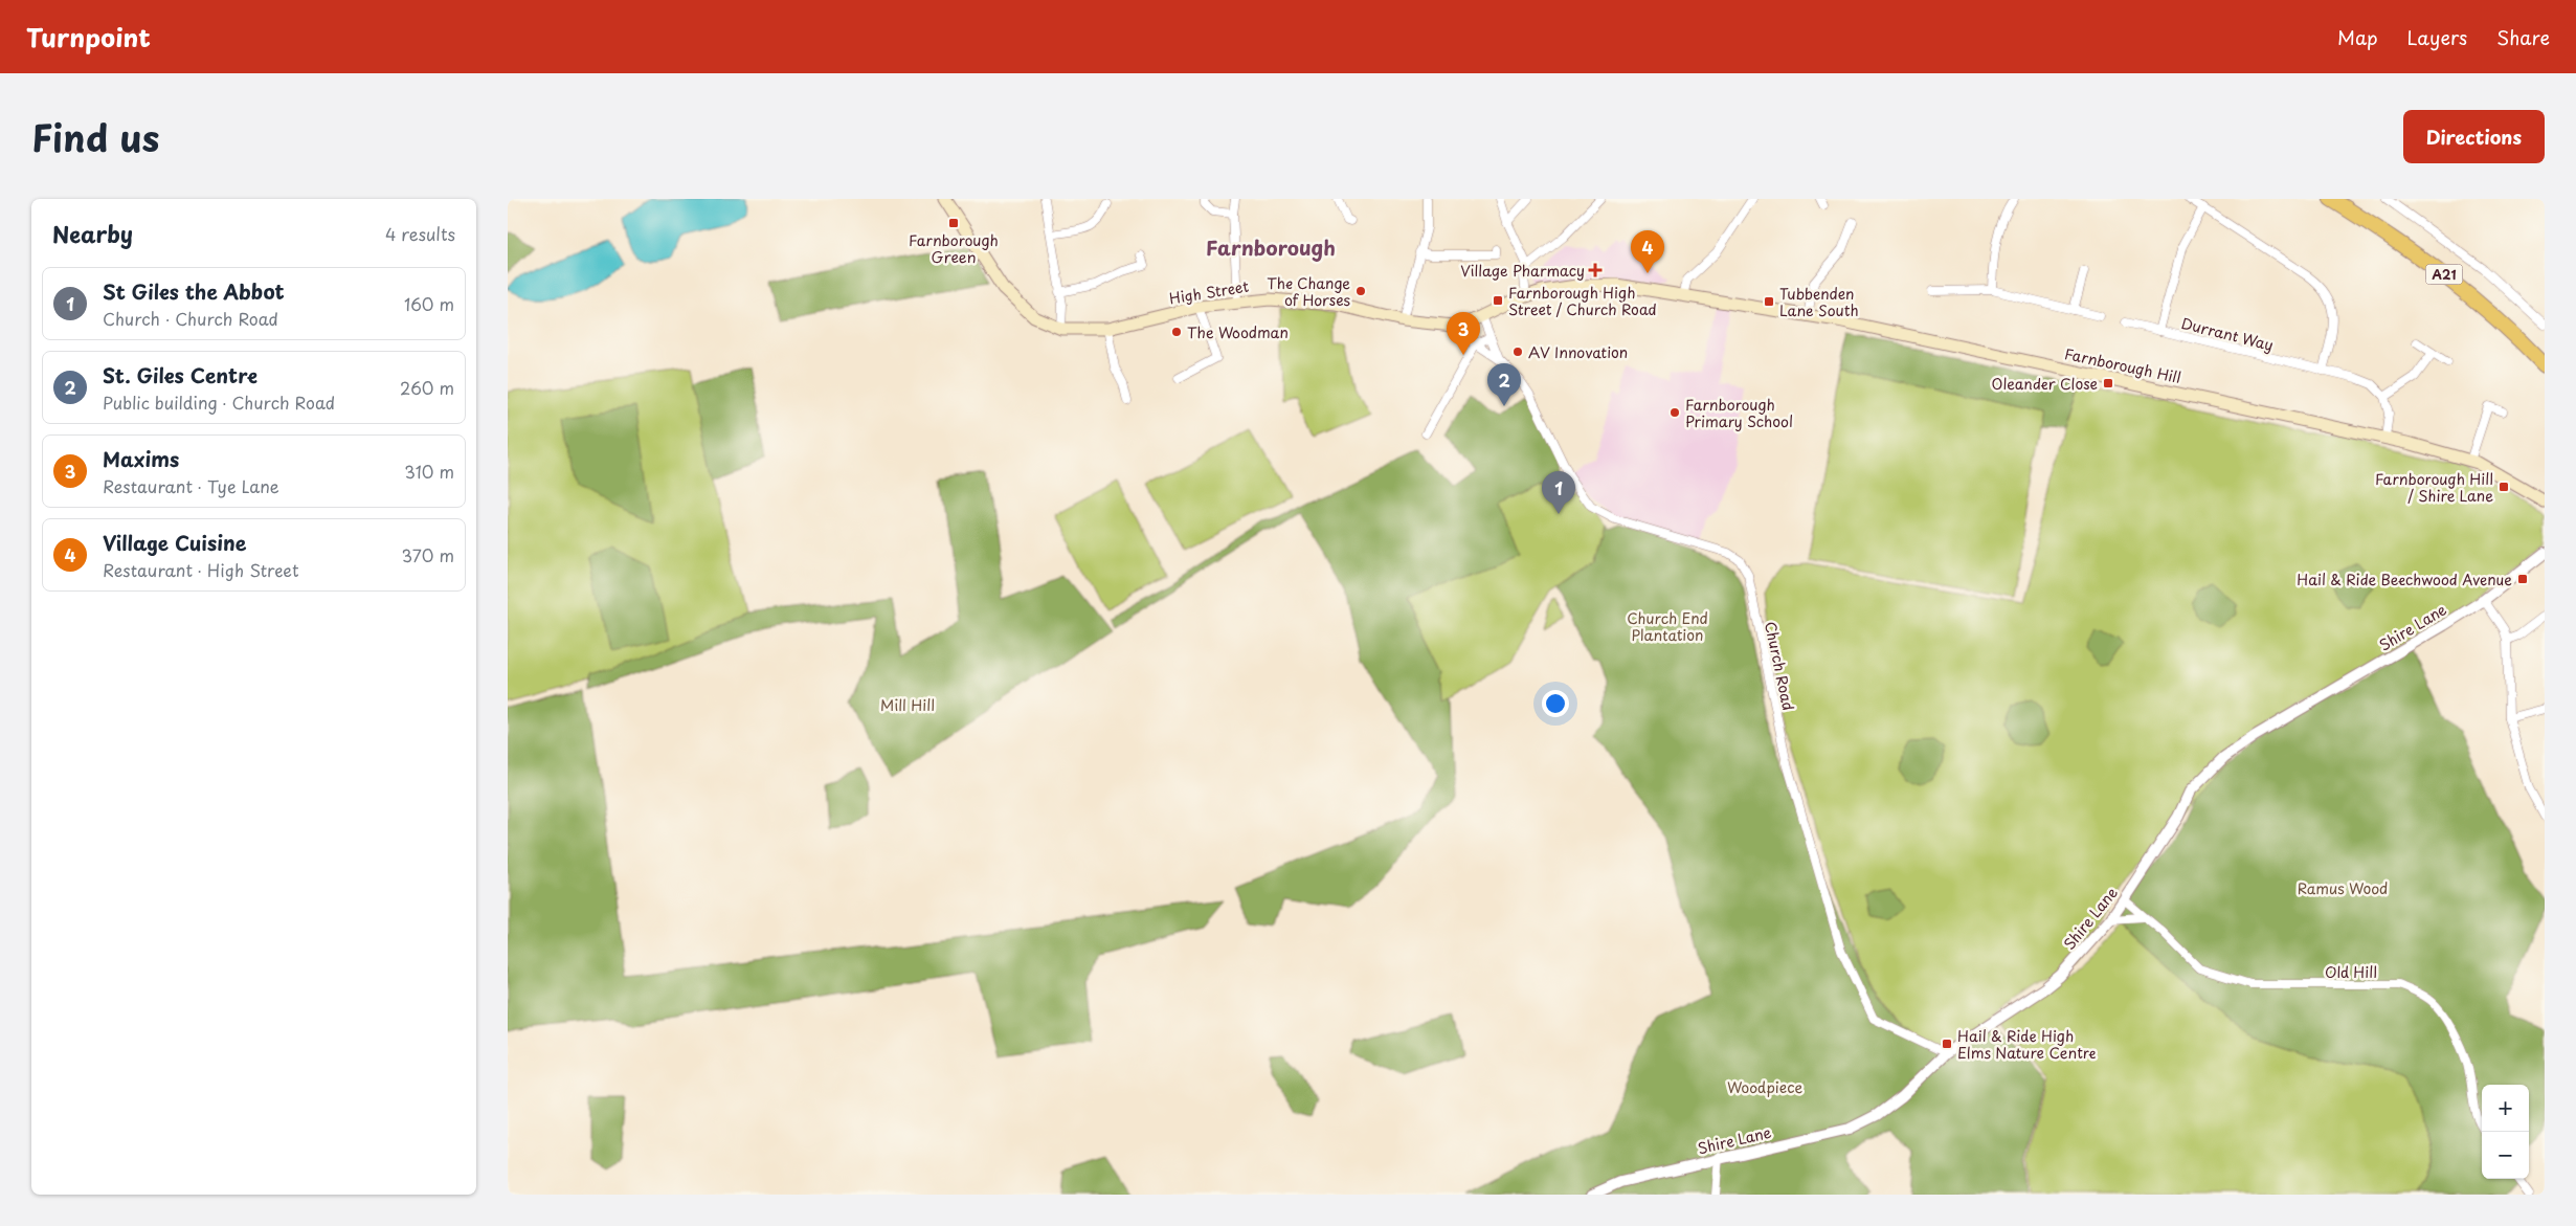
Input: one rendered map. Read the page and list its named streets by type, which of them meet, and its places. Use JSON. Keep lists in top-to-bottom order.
{
  "streets": {
    "highway": ["A21"],
    "main road": ["High Street", "Farnborough Hill"],
    "street": [
      "Durrant Way",
      "Shire Lane",
      "Church Road",
      "Old Hill"
    ]
  },
  "crossings": [
    ["High Street", "Farnborough Hill"],
    ["High Street", "Church Road"],
    ["Shire Lane", "Church Road"],
    ["Shire Lane", "Old Hill"]
  ],
  "districts": ["Farnborough"],
  "parks": [
    "Church End Plantation",
    "Mill Hill",
    "Ramus Wood",
    "Woodpiece"
  ],
  "places": {
    "transit": [
      "Farnborough Green",
      "Farnborough High Street / Church Road",
      "Tubbenden Lane South",
      "Oleander Close",
      "Farnborough Hill / Shire Lane",
      "Hail & Ride Beechwood Avenue",
      "Hail & Ride High Elms Nature Centre"
    ],
    "health": ["Village Pharmacy"],
    "other": [
      "The Change of Horses",
      "The Woodman",
      "AV Innovation",
      "Farnborough Primary School"
    ]
  },
  "page": {
    "header": "Turnpoint",
    "nav": ["Map", "Layers", "Share"],
    "title": "Find us",
    "buttons": "Directions",
    "heading": ["Nearby", "4 results"],
    "pins": [
      "4",
      "3",
      "2",
      "1"
    ],
    "list": [
      {
        "mark": "1",
        "name": "St Giles the Abbot",
        "note": "Church · Church Road",
        "value": "160 m"
      },
      {
        "mark": "2",
        "name": "St. Giles Centre",
        "note": "Public building · Church Road",
        "value": "260 m"
      },
      {
        "mark": "3",
        "name": "Maxims",
        "note": "Restaurant · Tye Lane",
        "value": "310 m"
      },
      {
        "mark": "4",
        "name": "Village Cuisine",
        "note": "Restaurant · High Street",
        "value": "370 m"
      }
    ],
    "map_buttons": ["+", "−"]
  }
}
